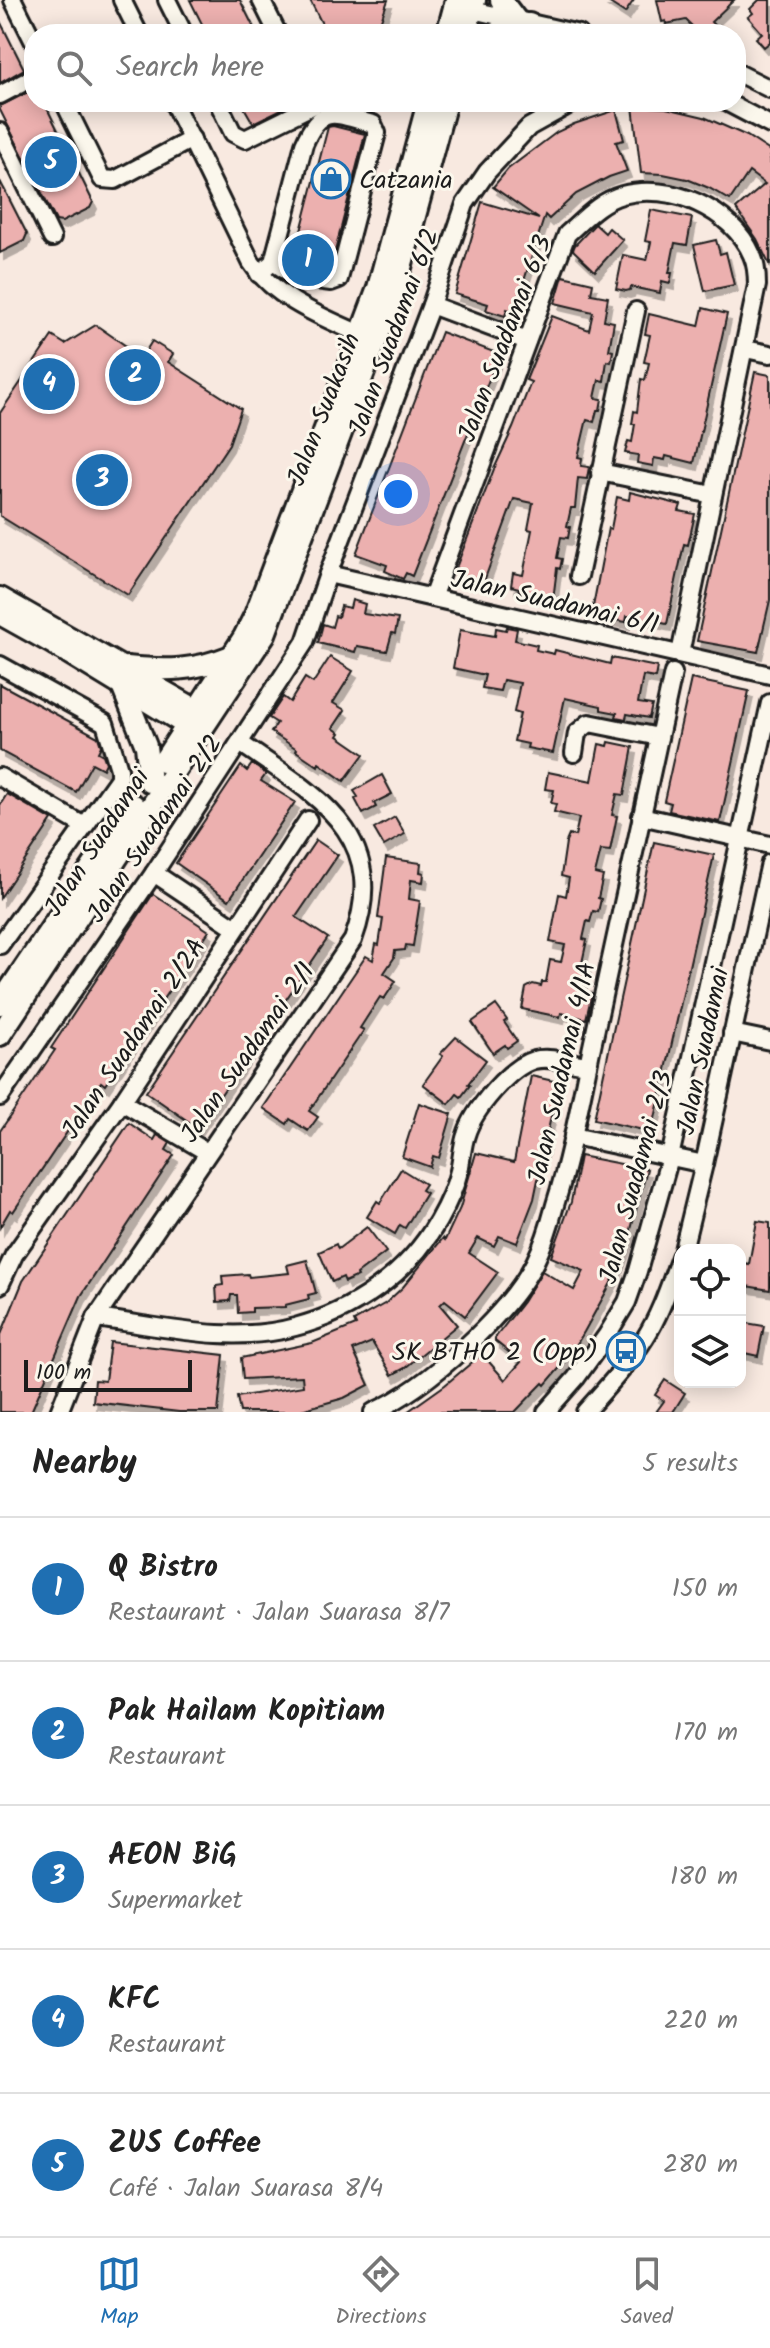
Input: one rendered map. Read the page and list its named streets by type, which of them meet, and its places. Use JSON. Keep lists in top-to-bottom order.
{
  "streets": {
    "main road": ["Jalan Suakasih", "Jalan Suadamai"],
    "street": [
      "Jalan Suadamai 6/2",
      "Jalan Suadamai 6/3",
      "Jalan Suadamai 6/1",
      "Jalan Suadamai 2/2",
      "Jalan Suadamai 2/2A",
      "Jalan Suadamai 2/1",
      "Jalan Suadamai 4/1A",
      "Jalan Suadamai 2/3"
    ]
  },
  "crossings": [
    ["Jalan Suadamai 6/2", "Jalan Suadamai 6/1"],
    ["Jalan Suadamai 6/2", "Jalan Suadamai 2/2"],
    ["Jalan Suadamai 6/3", "Jalan Suadamai 6/1"],
    ["Jalan Suakasih", "Jalan Suadamai"],
    ["Jalan Suadamai 6/1", "Jalan Suadamai 2/2"],
    ["Jalan Suadamai 2/2", "Jalan Suadamai 2/1"]
  ],
  "places": {
    "shop": ["Catzania"],
    "bus stop": ["SK BTHO 2 (Opp)"]
  },
  "scale_bar": "100 m",
  "page": {
    "search": "Search here",
    "pins": [
      "5",
      "1",
      "2",
      "4",
      "3"
    ],
    "scale": "100 m",
    "heading": ["Nearby", "5 results"],
    "list": [
      {
        "mark": "1",
        "name": "Q Bistro",
        "note": "Restaurant · Jalan Suarasa 8/7",
        "value": "150 m"
      },
      {
        "mark": "2",
        "name": "Pak Hailam Kopitiam",
        "note": "Restaurant",
        "value": "170 m"
      },
      {
        "mark": "3",
        "name": "AEON BiG",
        "note": "Supermarket",
        "value": "180 m"
      },
      {
        "mark": "4",
        "name": "KFC",
        "note": "Restaurant",
        "value": "220 m"
      },
      {
        "mark": "5",
        "name": "ZUS Coffee",
        "note": "Café · Jalan Suarasa 8/4",
        "value": "280 m"
      }
    ],
    "nav": ["Map", "Directions", "Saved"]
  }
}
